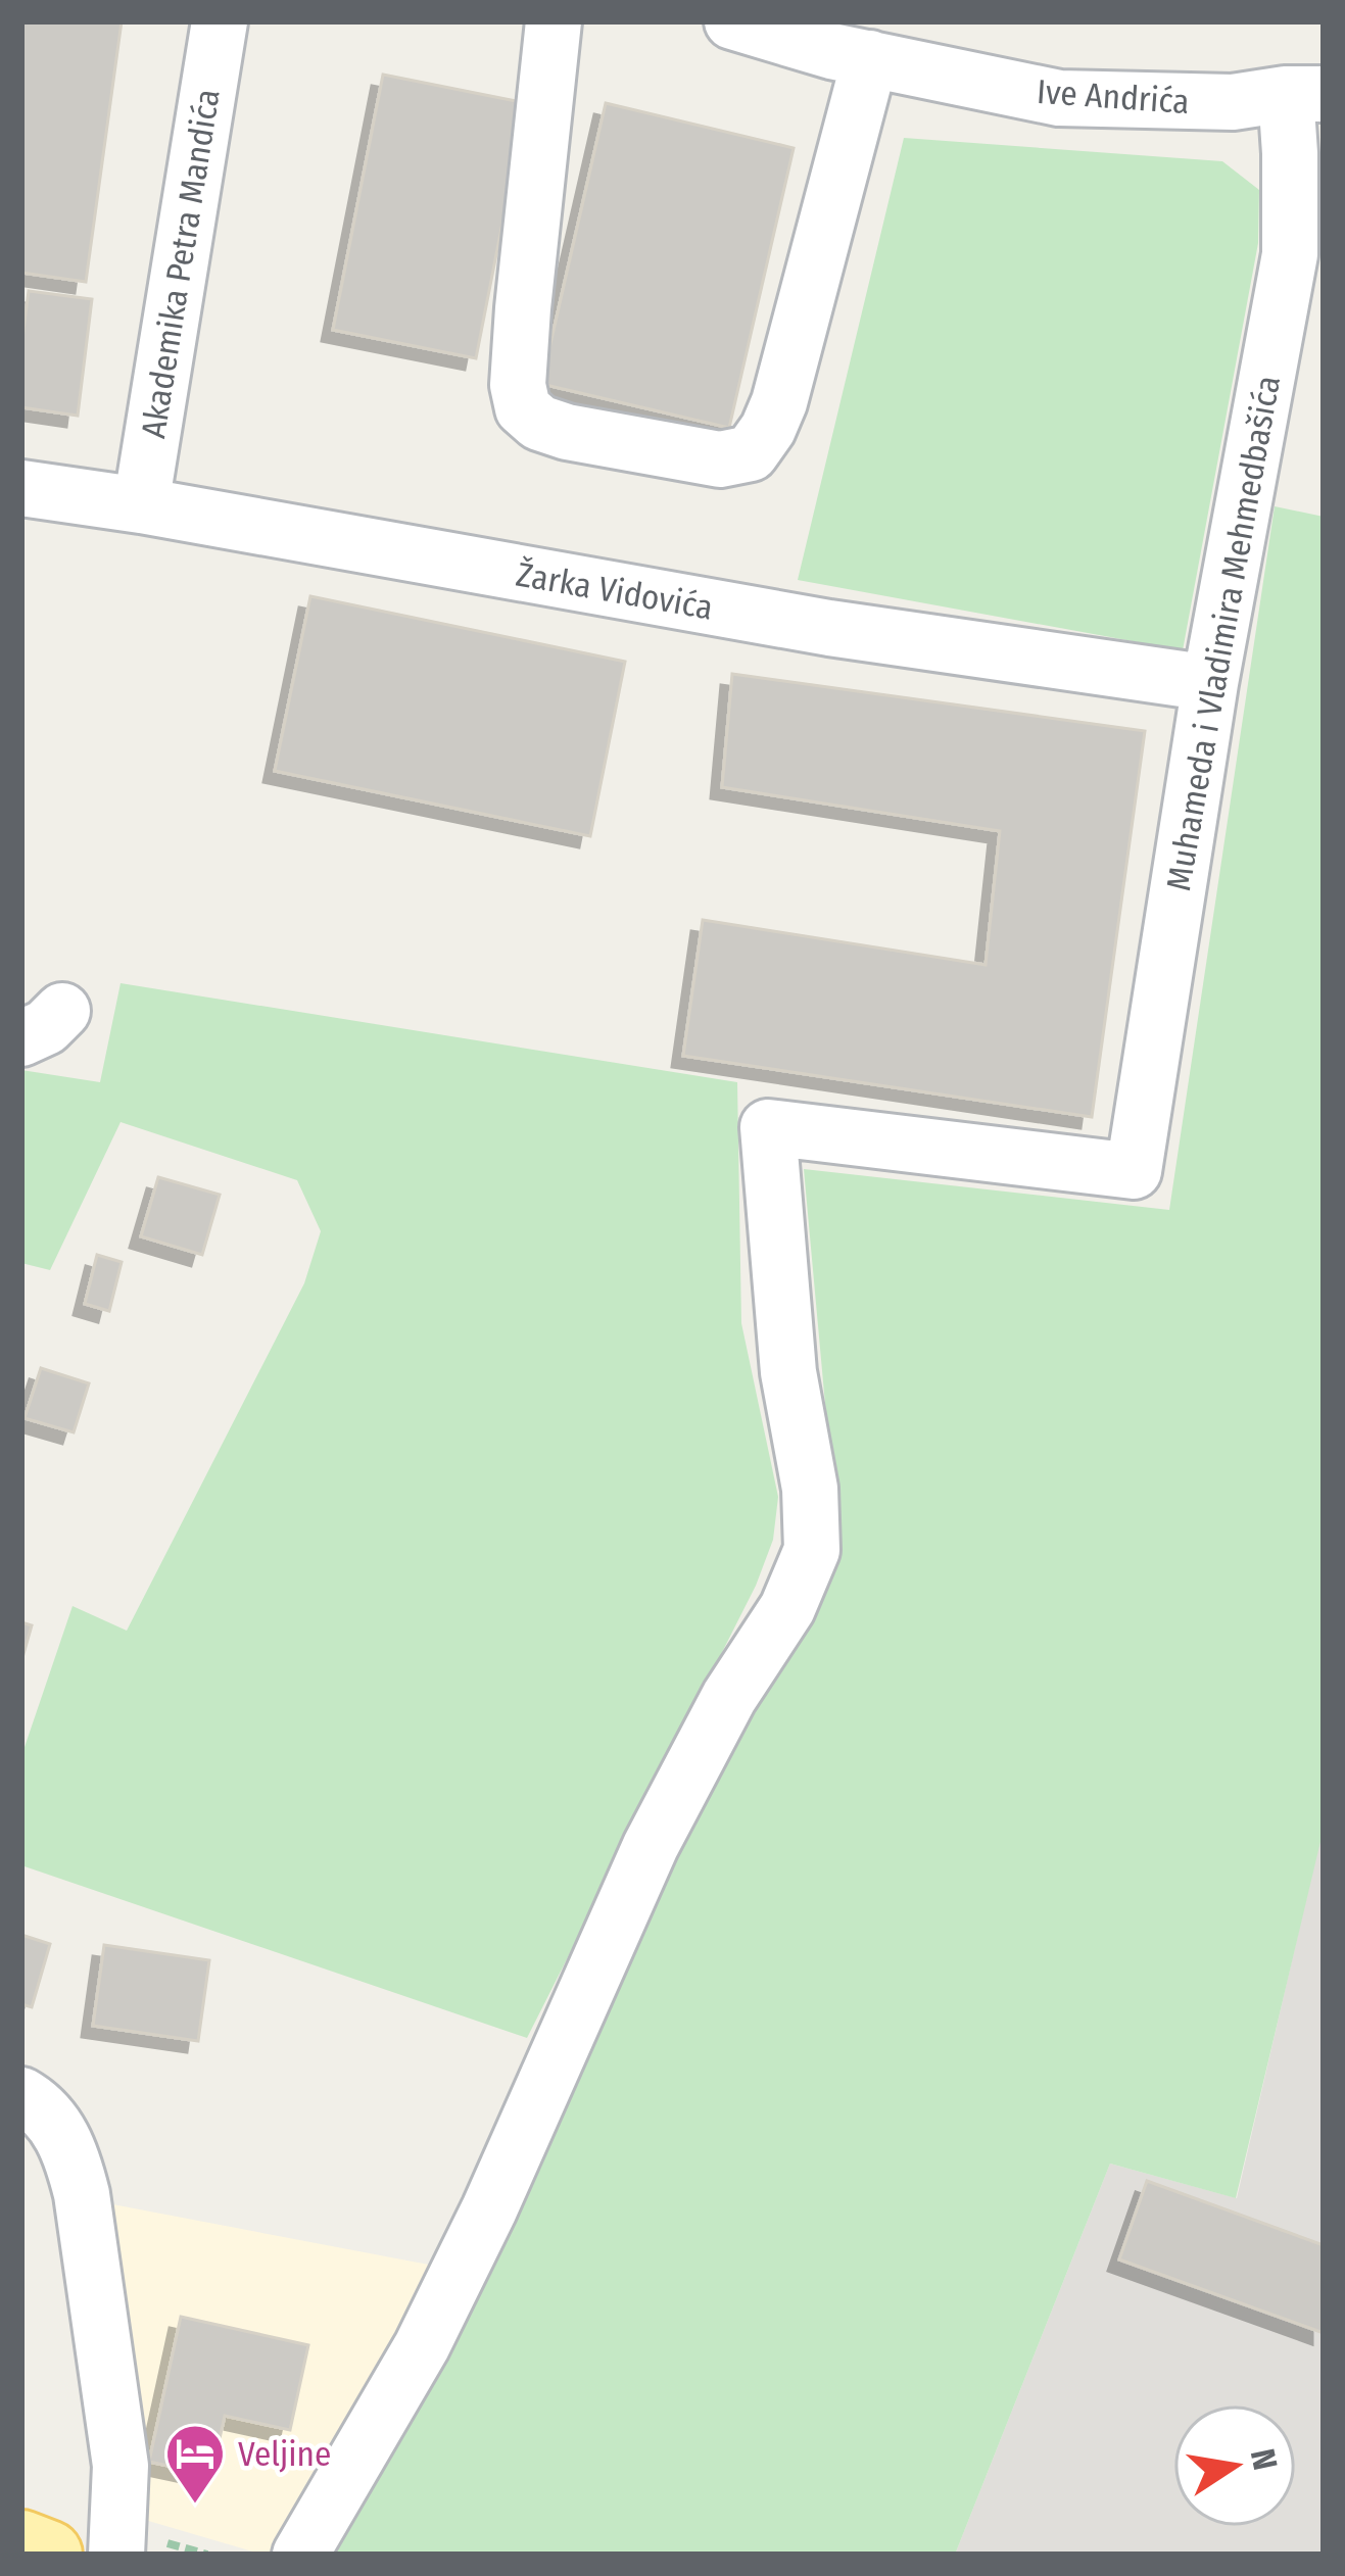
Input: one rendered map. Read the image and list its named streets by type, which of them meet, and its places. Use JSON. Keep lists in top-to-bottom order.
{
  "streets": {
    "street": [
      "Ive Andrića",
      "Akademika Petra Mandića",
      "Žarka Vidovića",
      "Muhameda i Vladimira Mehmedbašića"
    ]
  },
  "crossings": [
    ["Ive Andrića", "Muhameda i Vladimira Mehmedbašića"],
    ["Akademika Petra Mandića", "Žarka Vidovića"],
    ["Žarka Vidovića", "Muhameda i Vladimira Mehmedbašića"]
  ],
  "places": {
    "hotel": ["Veljine"]
  },
  "north": "right"
}
